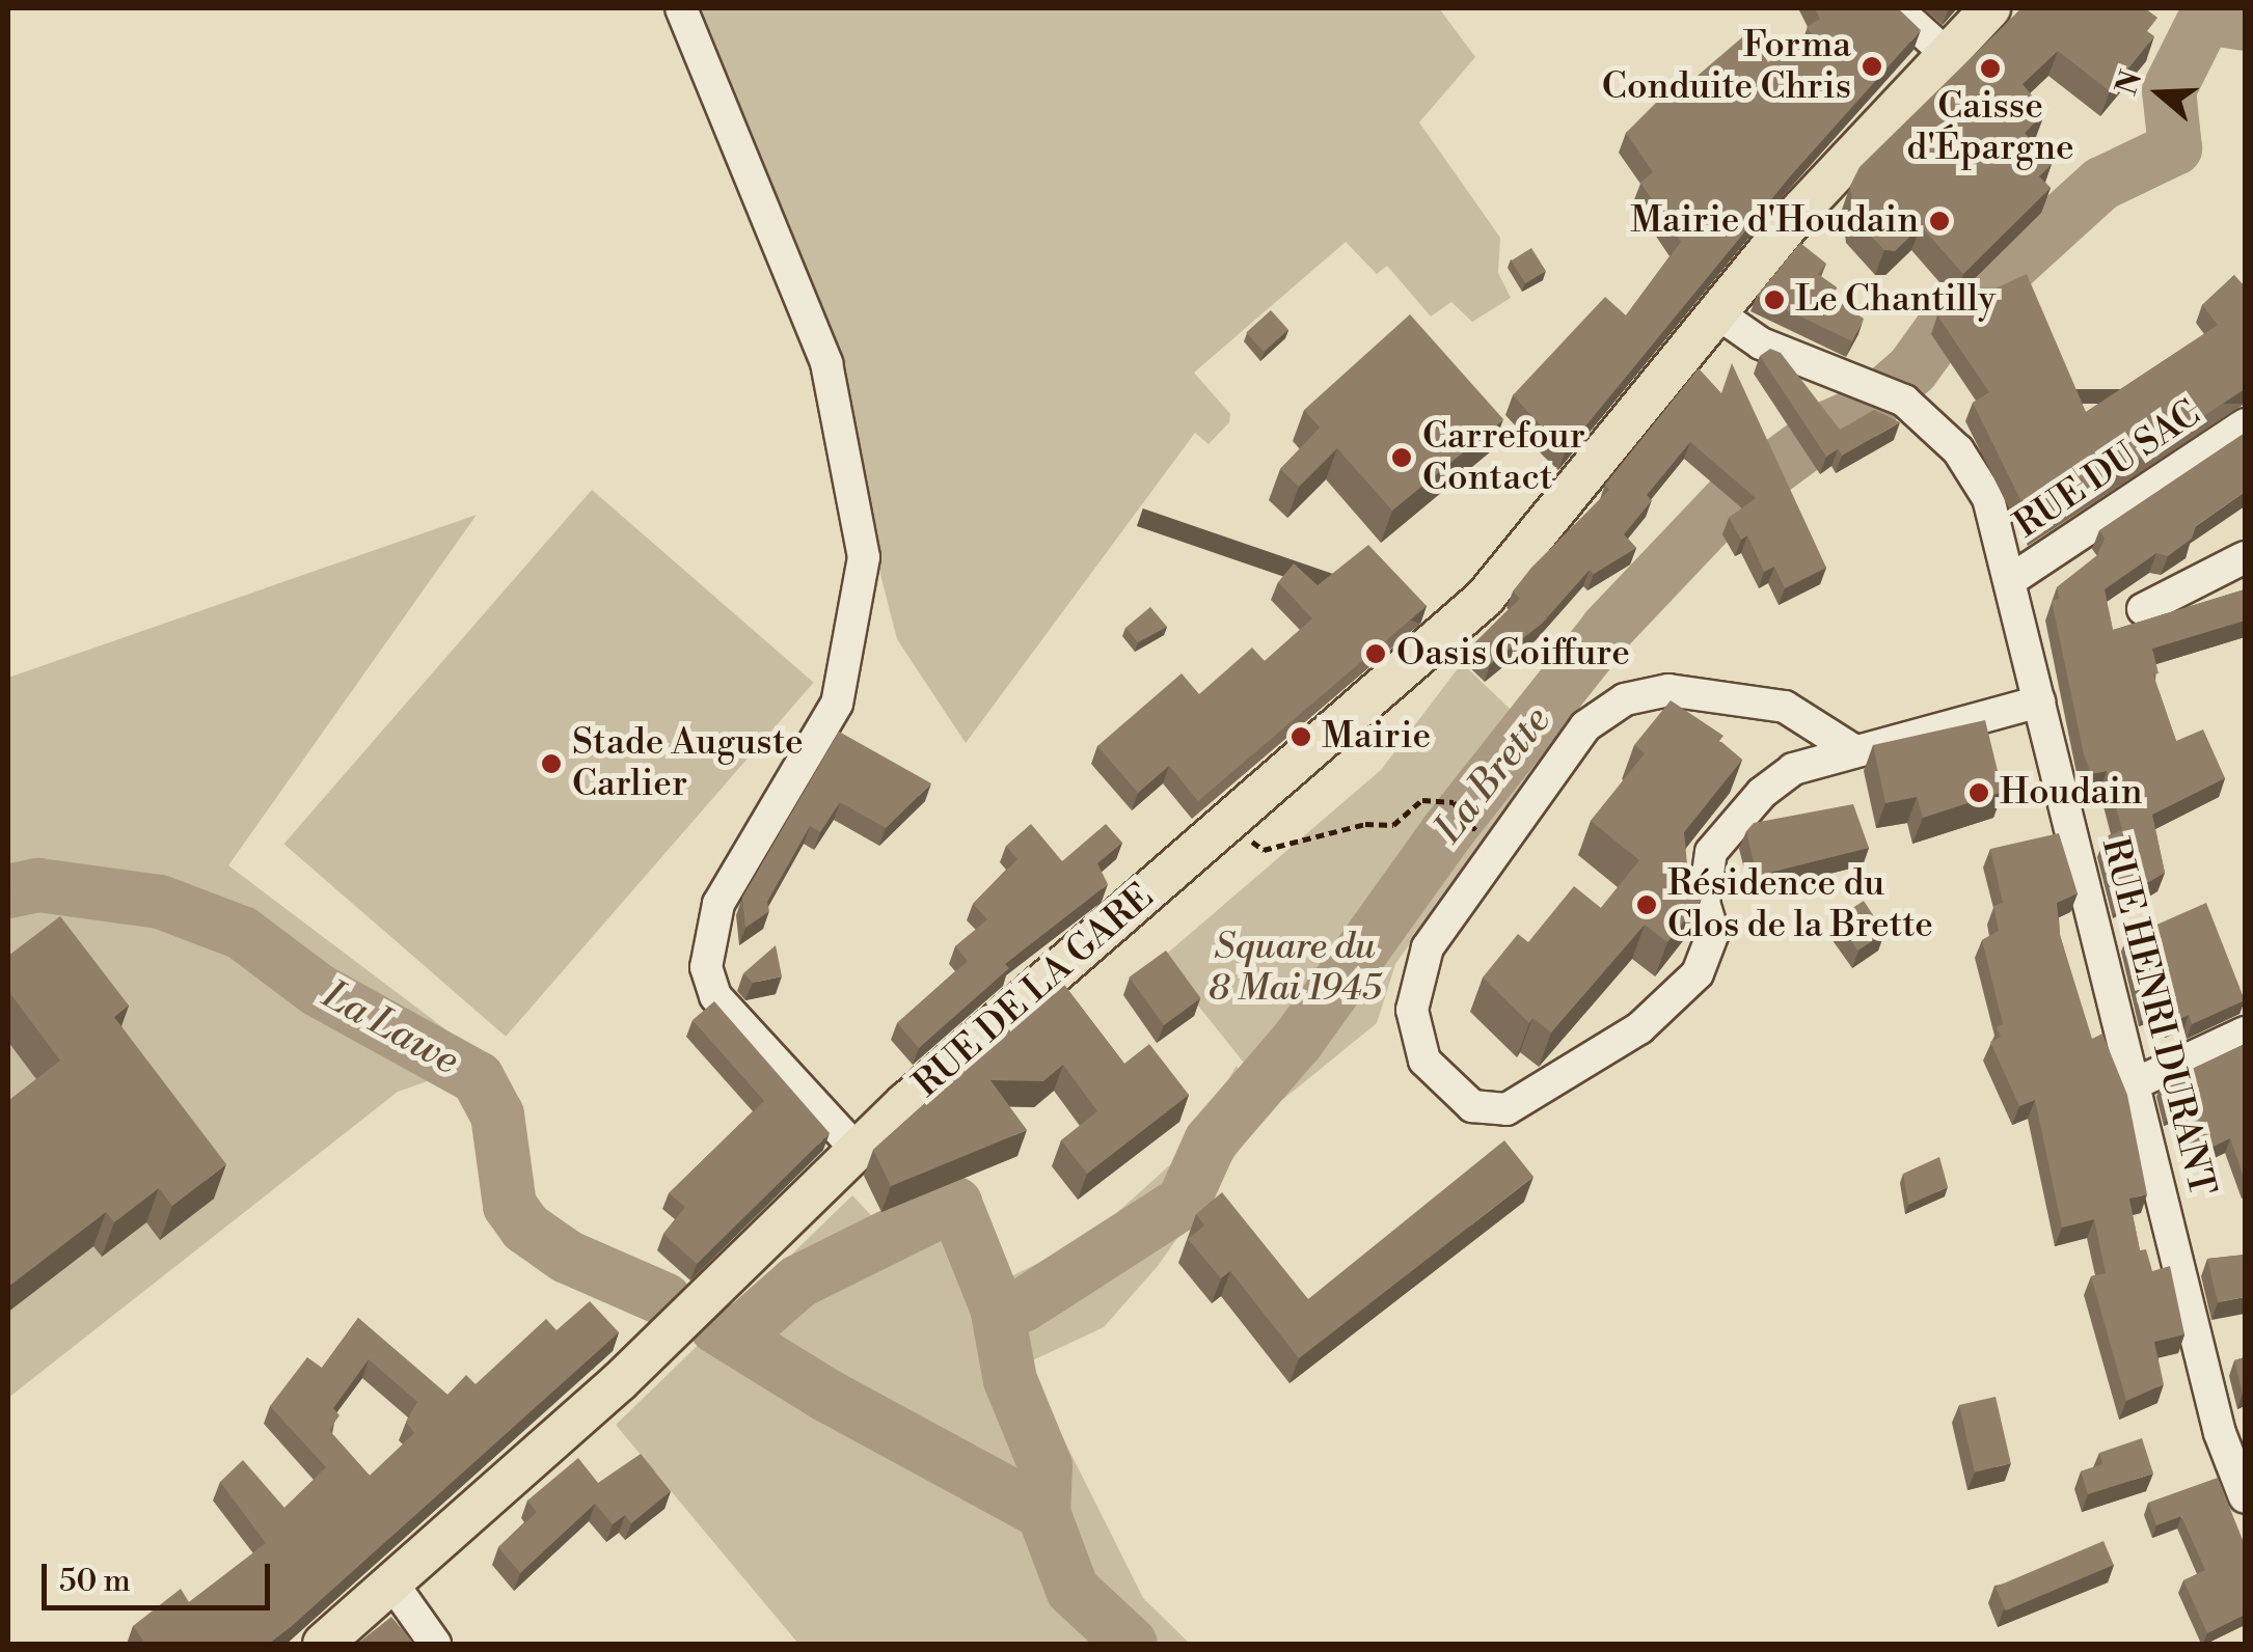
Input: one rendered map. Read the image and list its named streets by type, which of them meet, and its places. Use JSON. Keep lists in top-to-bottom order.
{
  "streets": {
    "main road": ["RUE DE LA GARE"],
    "street": ["RUE DU SAC", "RUE HENRI DURANT"]
  },
  "crossings": [
    ["RUE DU SAC", "RUE HENRI DURANT"],
    ["RUE DE LA GARE", "RUE HENRI DURANT"]
  ],
  "water": ["La Brette", "La Lawe"],
  "parks": ["Square du 8 Mai 1945"],
  "places": [
    "Forma Conduite Chris",
    "Caisse d'Épargne",
    "Mairie d'Houdain",
    "Le Chantilly",
    "Carrefour Contact",
    "Oasis Coiffure",
    "Mairie",
    "Stade Auguste Carlier",
    "Houdain",
    "Résidence du Clos de la Brette"
  ],
  "scale_bar": "50 m",
  "north": "left"
}
